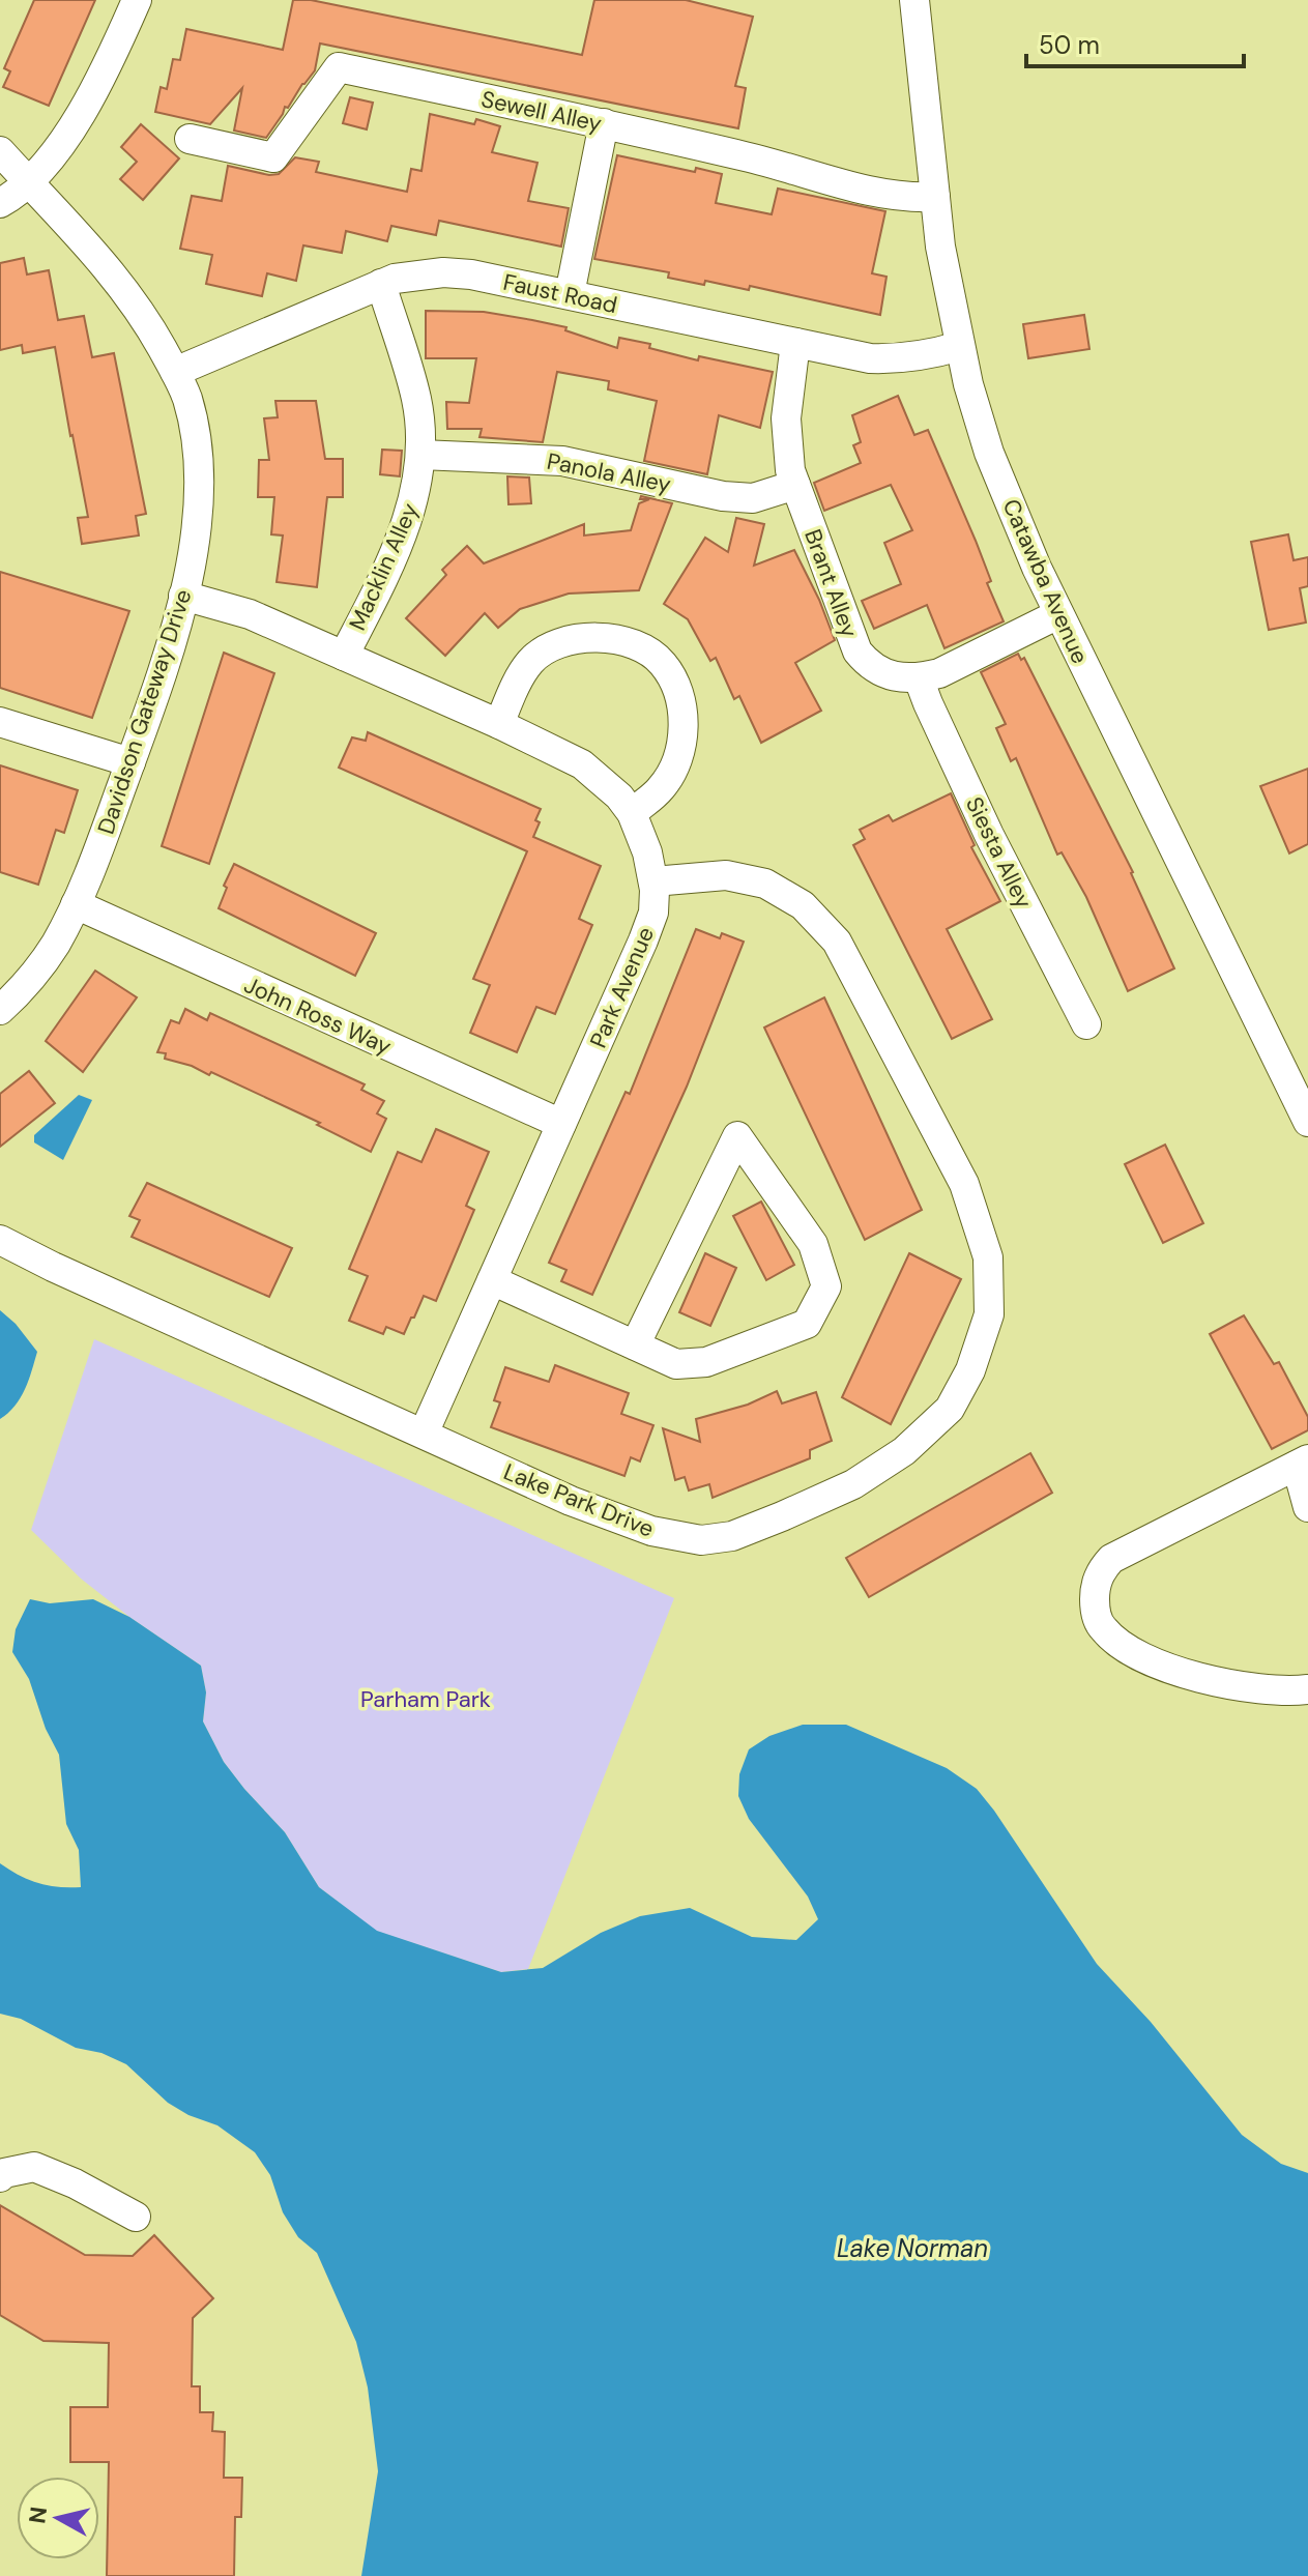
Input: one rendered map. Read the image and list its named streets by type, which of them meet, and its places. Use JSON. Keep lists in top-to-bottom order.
{
  "streets": {
    "street": [
      "Sewell Alley",
      "Faust Road",
      "Panola Alley",
      "Macklin Alley",
      "Catawba Avenue",
      "Brant Alley",
      "Davidson Gateway Drive",
      "Siesta Alley",
      "Park Avenue",
      "John Ross Way",
      "Lake Park Drive"
    ]
  },
  "crossings": [
    ["Sewell Alley", "Catawba Avenue"],
    ["Faust Road", "Macklin Alley"],
    ["Faust Road", "Catawba Avenue"],
    ["Faust Road", "Brant Alley"],
    ["Faust Road", "Davidson Gateway Drive"],
    ["Panola Alley", "Macklin Alley"],
    ["Panola Alley", "Brant Alley"],
    ["Macklin Alley", "Park Avenue"],
    ["Brant Alley", "Siesta Alley"],
    ["Davidson Gateway Drive", "Park Avenue"],
    ["Davidson Gateway Drive", "John Ross Way"],
    ["Park Avenue", "John Ross Way"],
    ["Park Avenue", "Lake Park Drive"]
  ],
  "water": ["Lake Norman"],
  "parks": ["Parham Park"],
  "scale_bar": "50 m",
  "north": "left"
}
